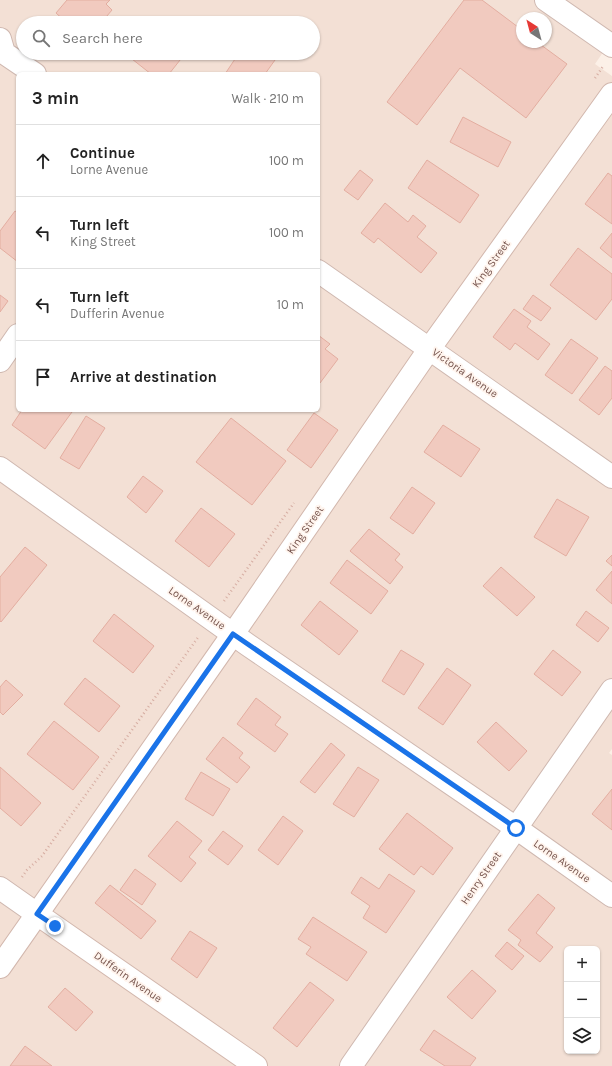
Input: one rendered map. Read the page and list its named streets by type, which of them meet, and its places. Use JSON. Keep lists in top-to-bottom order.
{
  "streets": {
    "street": [
      "King Street",
      "Victoria Avenue",
      "Lorne Avenue",
      "Henry Street",
      "Dufferin Avenue"
    ]
  },
  "crossings": [
    ["King Street", "Victoria Avenue"],
    ["King Street", "Lorne Avenue"],
    ["King Street", "Dufferin Avenue"],
    ["Lorne Avenue", "Henry Street"]
  ],
  "north": "top left",
  "page": {
    "search": "Search here",
    "heading": ["3 min", "Walk · 210 m"],
    "list": [
      ["Continue", "Lorne Avenue", "100 m"],
      ["Turn left", "King Street", "100 m"],
      ["Turn left", "Dufferin Avenue", "10 m"],
      "Arrive at destination"
    ],
    "map_buttons": ["+", "−"]
  }
}
